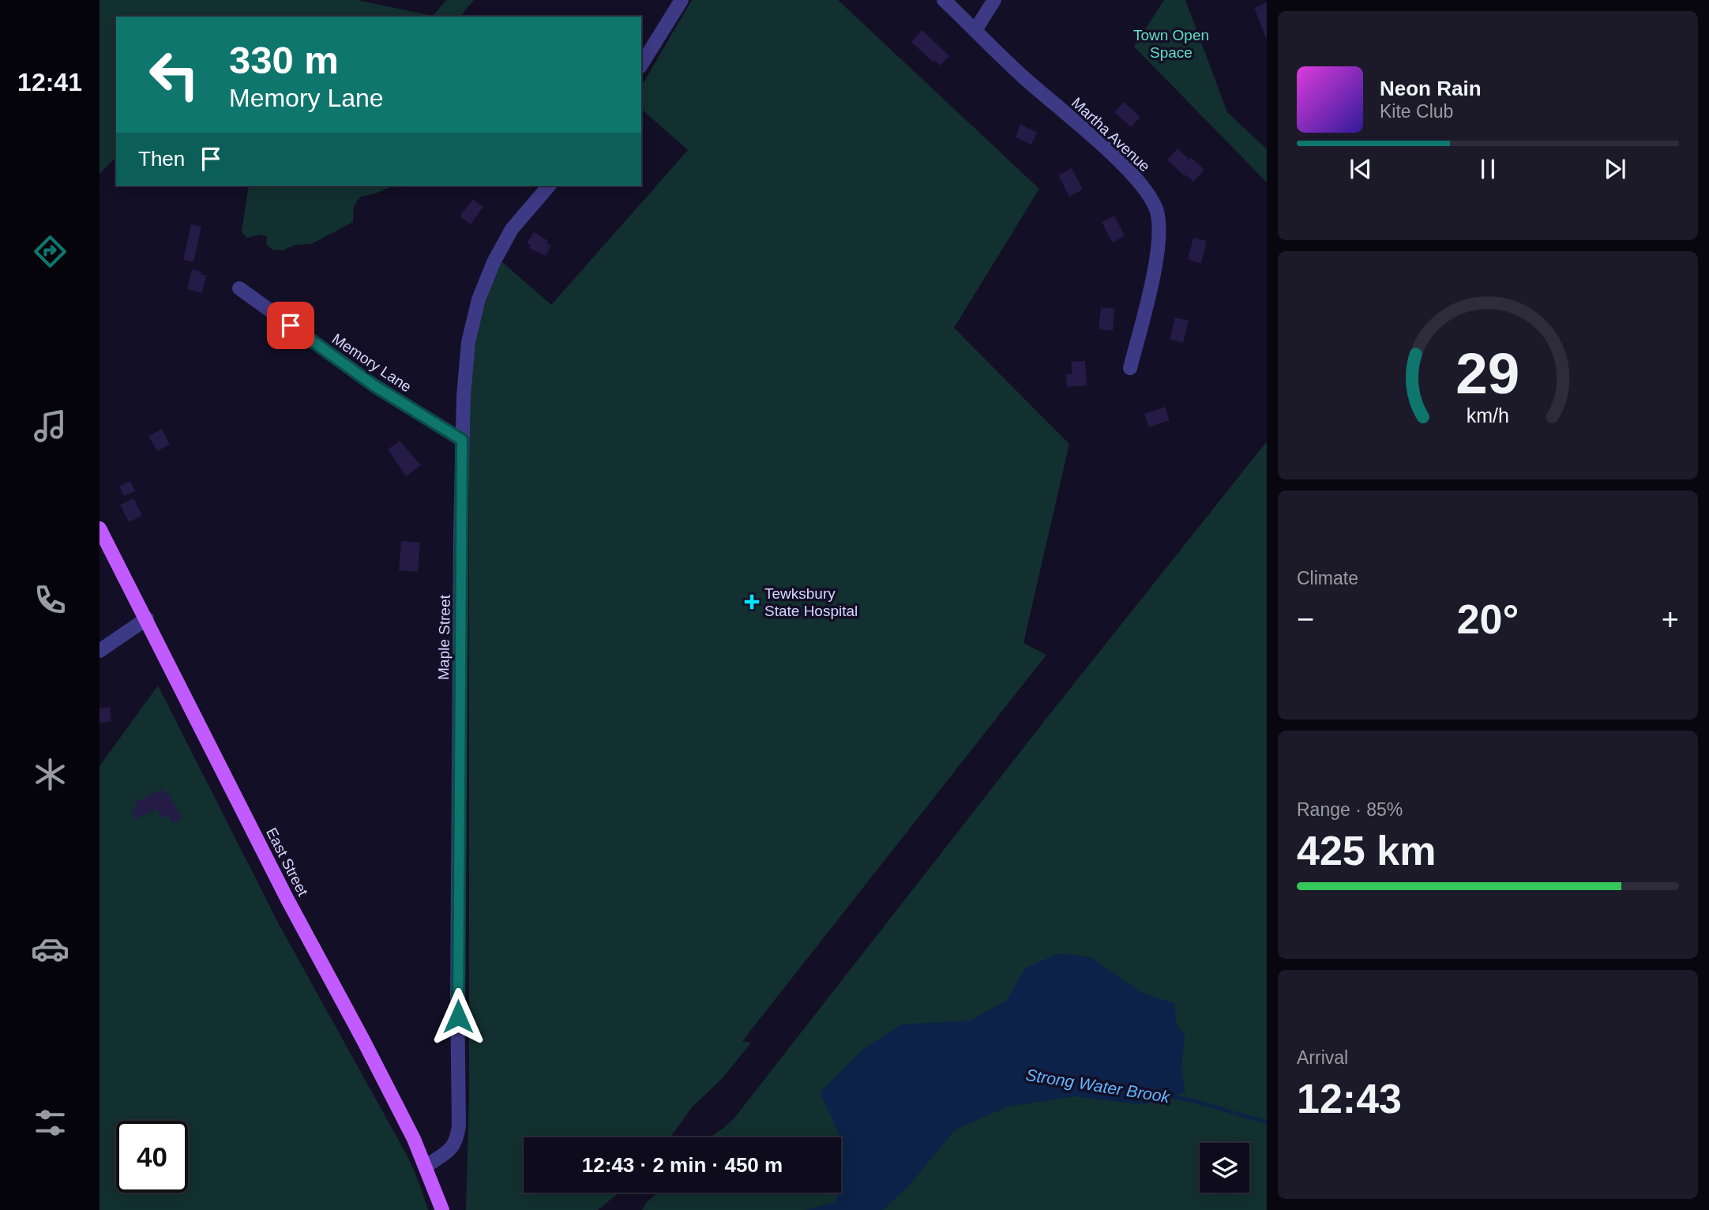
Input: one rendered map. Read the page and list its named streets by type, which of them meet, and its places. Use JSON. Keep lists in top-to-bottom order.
{
  "streets": {
    "main road": ["East Street"],
    "street": ["Martha Avenue", "Memory Lane", "Maple Street"]
  },
  "crossings": [
    ["Memory Lane", "Maple Street"],
    ["Maple Street", "East Street"]
  ],
  "water": ["Strong Water Brook"],
  "parks": ["Town Open Space"],
  "places": {
    "health": ["Tewksbury State Hospital"]
  },
  "page": {
    "tabs": "12:41",
    "turn": ["330 m", "Memory Lane"],
    "song": ["Neon Rain", "Kite Club"],
    "then": "Then",
    "tile": [
      "Climate",
      ["Range · 85%", "425 km"],
      ["Arrival", "12:43"]
    ],
    "heat": ["−", "20°", "+"],
    "limit": "40",
    "trip": "12:43 · 2 min · 450 m",
    "gauge": ["29", "km/h"]
  }
}
